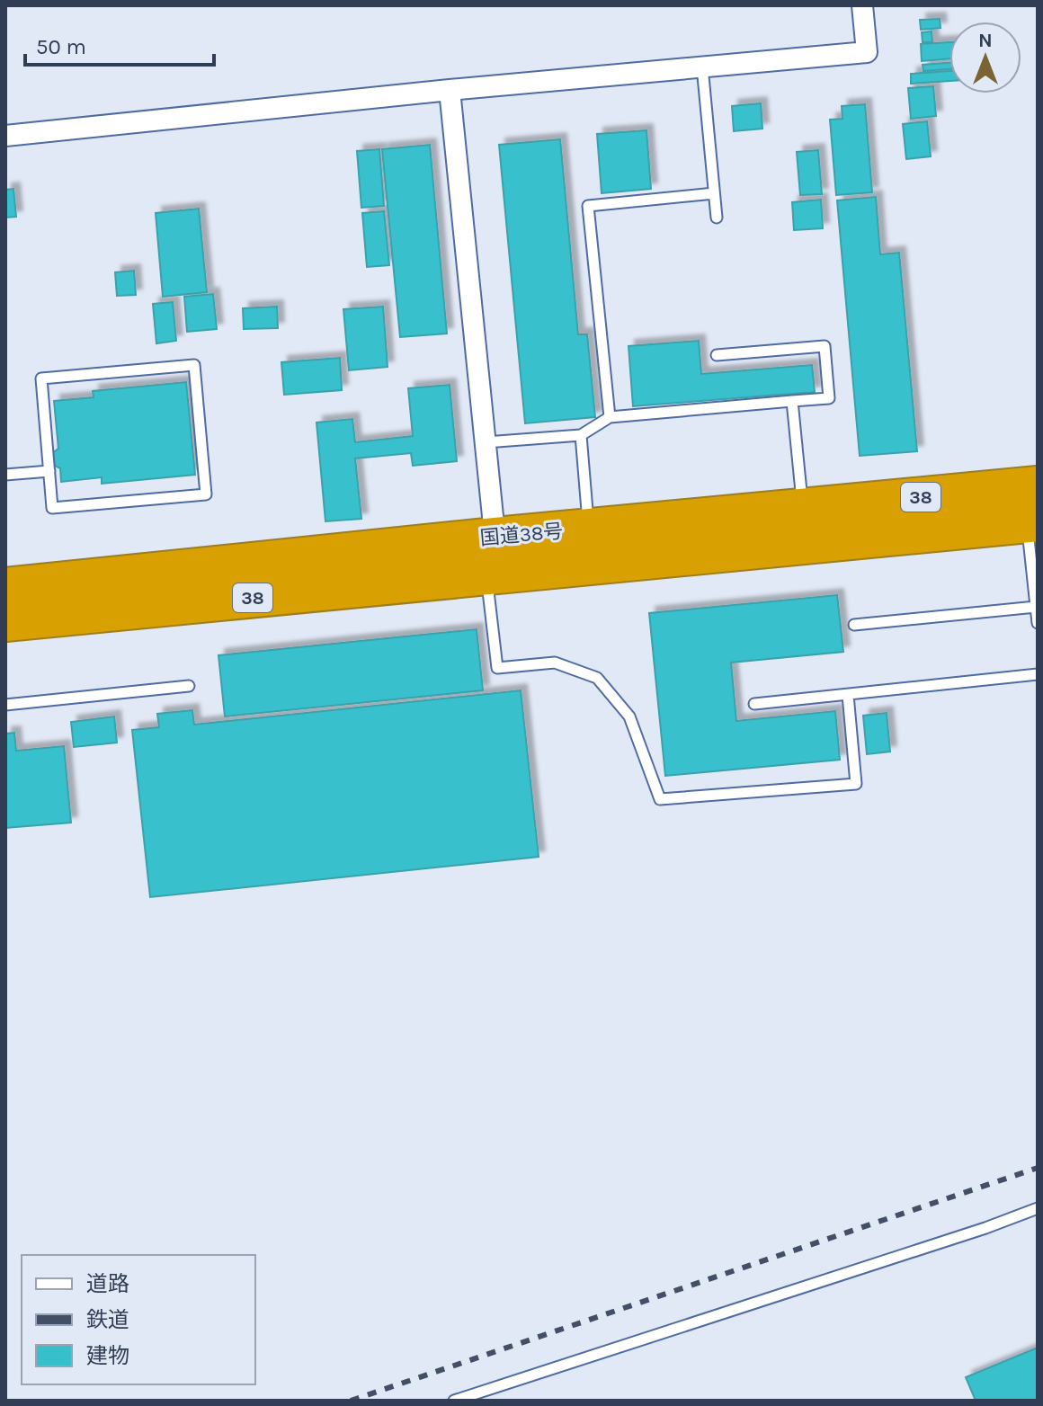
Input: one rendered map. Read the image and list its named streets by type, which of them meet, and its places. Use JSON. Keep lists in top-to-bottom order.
{
  "streets": {
    "highway": ["38", "国道38号"]
  },
  "legend": ["道路", "鉄道", "建物"],
  "scale_bar": "50 m",
  "north": "top"
}
